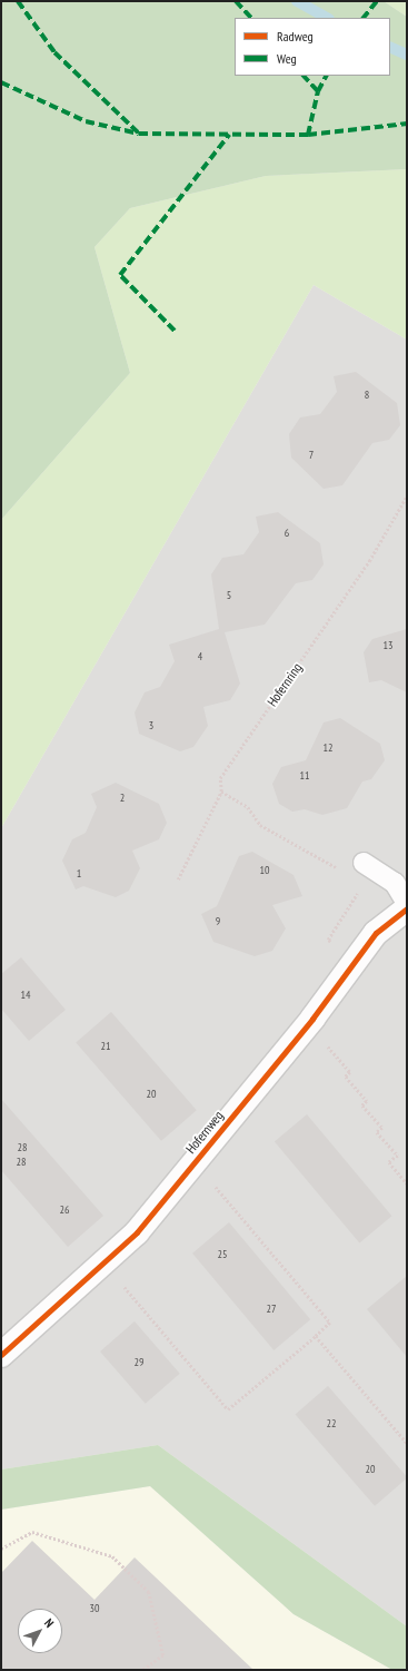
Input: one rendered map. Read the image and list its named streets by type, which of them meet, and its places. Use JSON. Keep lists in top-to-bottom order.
{
  "streets": {
    "street": ["Hofernweg"],
    "path": ["Hofernring"]
  },
  "house_numbers": [
    "8",
    "7",
    "6",
    "5",
    "13",
    "4",
    "3",
    "12",
    "11",
    "2",
    "10",
    "1",
    "9",
    "14",
    "21",
    "20",
    "28",
    "28",
    "26",
    "25",
    "27",
    "29",
    "22",
    "20",
    "30"
  ],
  "legend": ["Radweg", "Weg"],
  "north": "top right"
}
